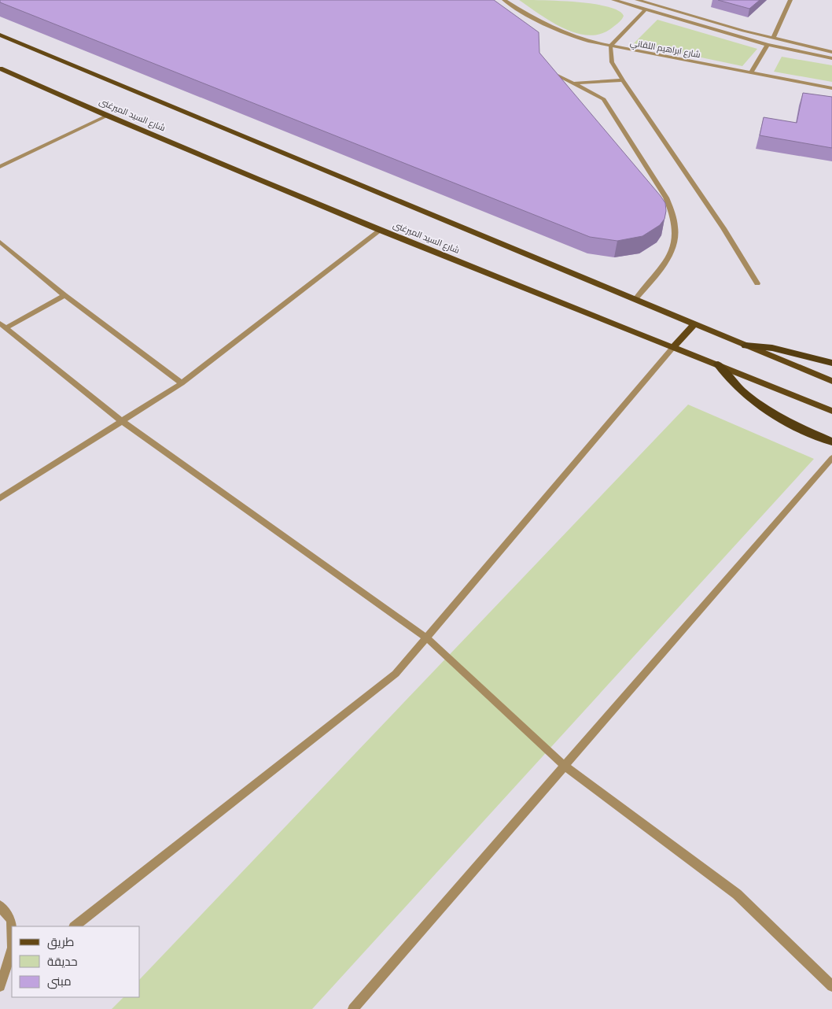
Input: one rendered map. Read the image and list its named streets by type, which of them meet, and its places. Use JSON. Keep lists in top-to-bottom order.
{
  "streets": {
    "main road": ["شارع السيد الميرغنى"],
    "street": ["شارع ابراهيم اللقاني"]
  },
  "legend": ["طريق", "حديقة", "مبنى"]
}
